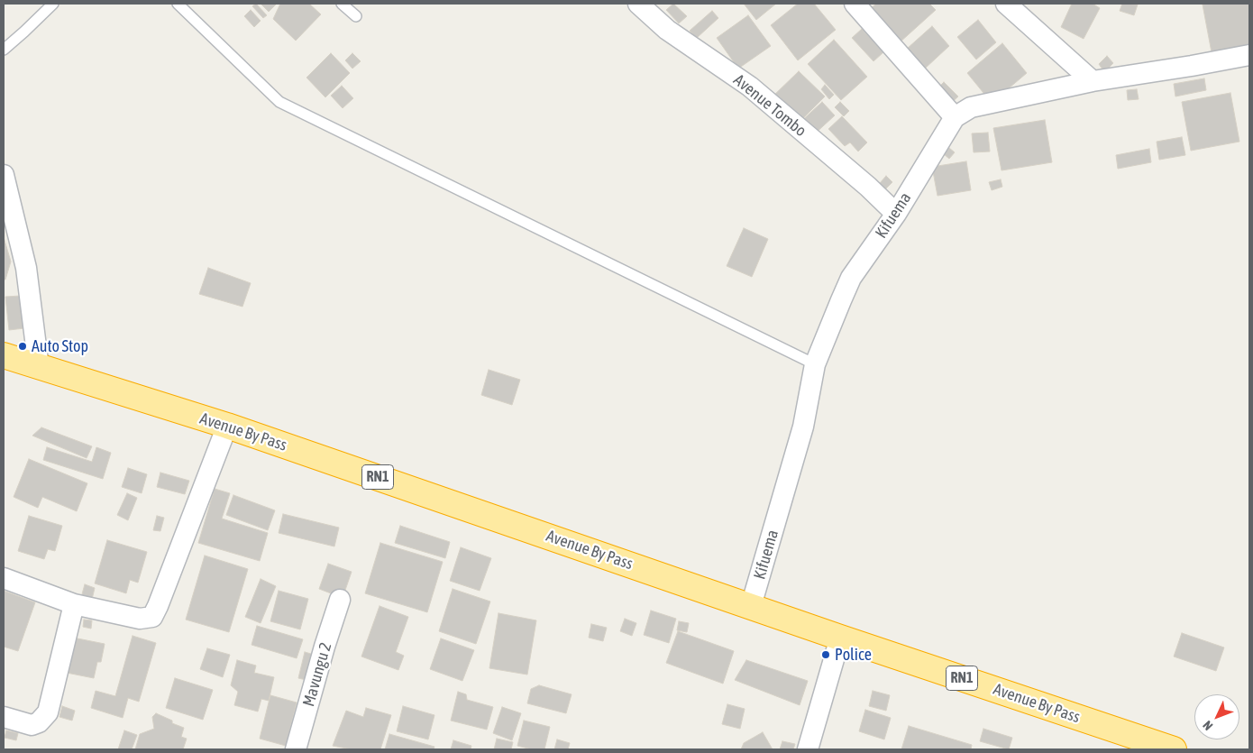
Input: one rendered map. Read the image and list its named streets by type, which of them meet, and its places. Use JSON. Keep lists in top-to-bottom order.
{
  "streets": {
    "highway": ["Avenue By Pass", "RN1"],
    "street": ["Avenue Tombo", "Kifuema", "Mavungu 2"]
  },
  "crossings": [
    ["Avenue Tombo", "Kifuema"],
    ["Kifuema", "Avenue By Pass"]
  ],
  "places": ["Auto Stop", "Police"],
  "north": "bottom left"
}
